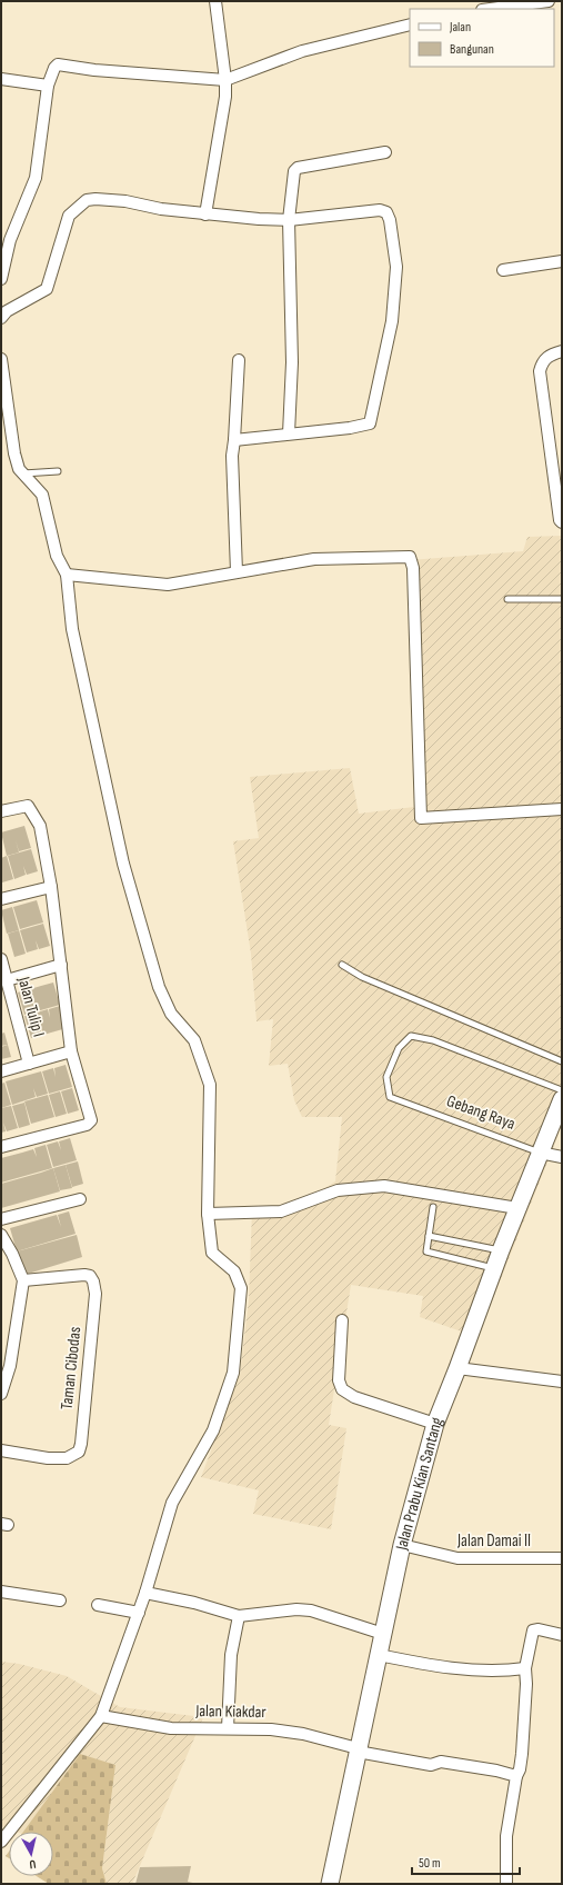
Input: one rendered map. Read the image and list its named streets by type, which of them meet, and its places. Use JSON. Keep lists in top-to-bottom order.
{
  "streets": {
    "main road": ["Jalan Prabu Kian Santang"],
    "street": [
      "Jalan Tulip I",
      "Gebang Raya",
      "Taman Cibodas",
      "Jalan Damai II",
      "Jalan Kiakdar"
    ]
  },
  "crossings": [
    ["Gebang Raya", "Jalan Prabu Kian Santang"],
    ["Jalan Prabu Kian Santang", "Jalan Damai II"],
    ["Jalan Prabu Kian Santang", "Jalan Kiakdar"]
  ],
  "legend": ["Jalan", "Bangunan"],
  "scale_bar": "50 m",
  "north": "bottom"
}
